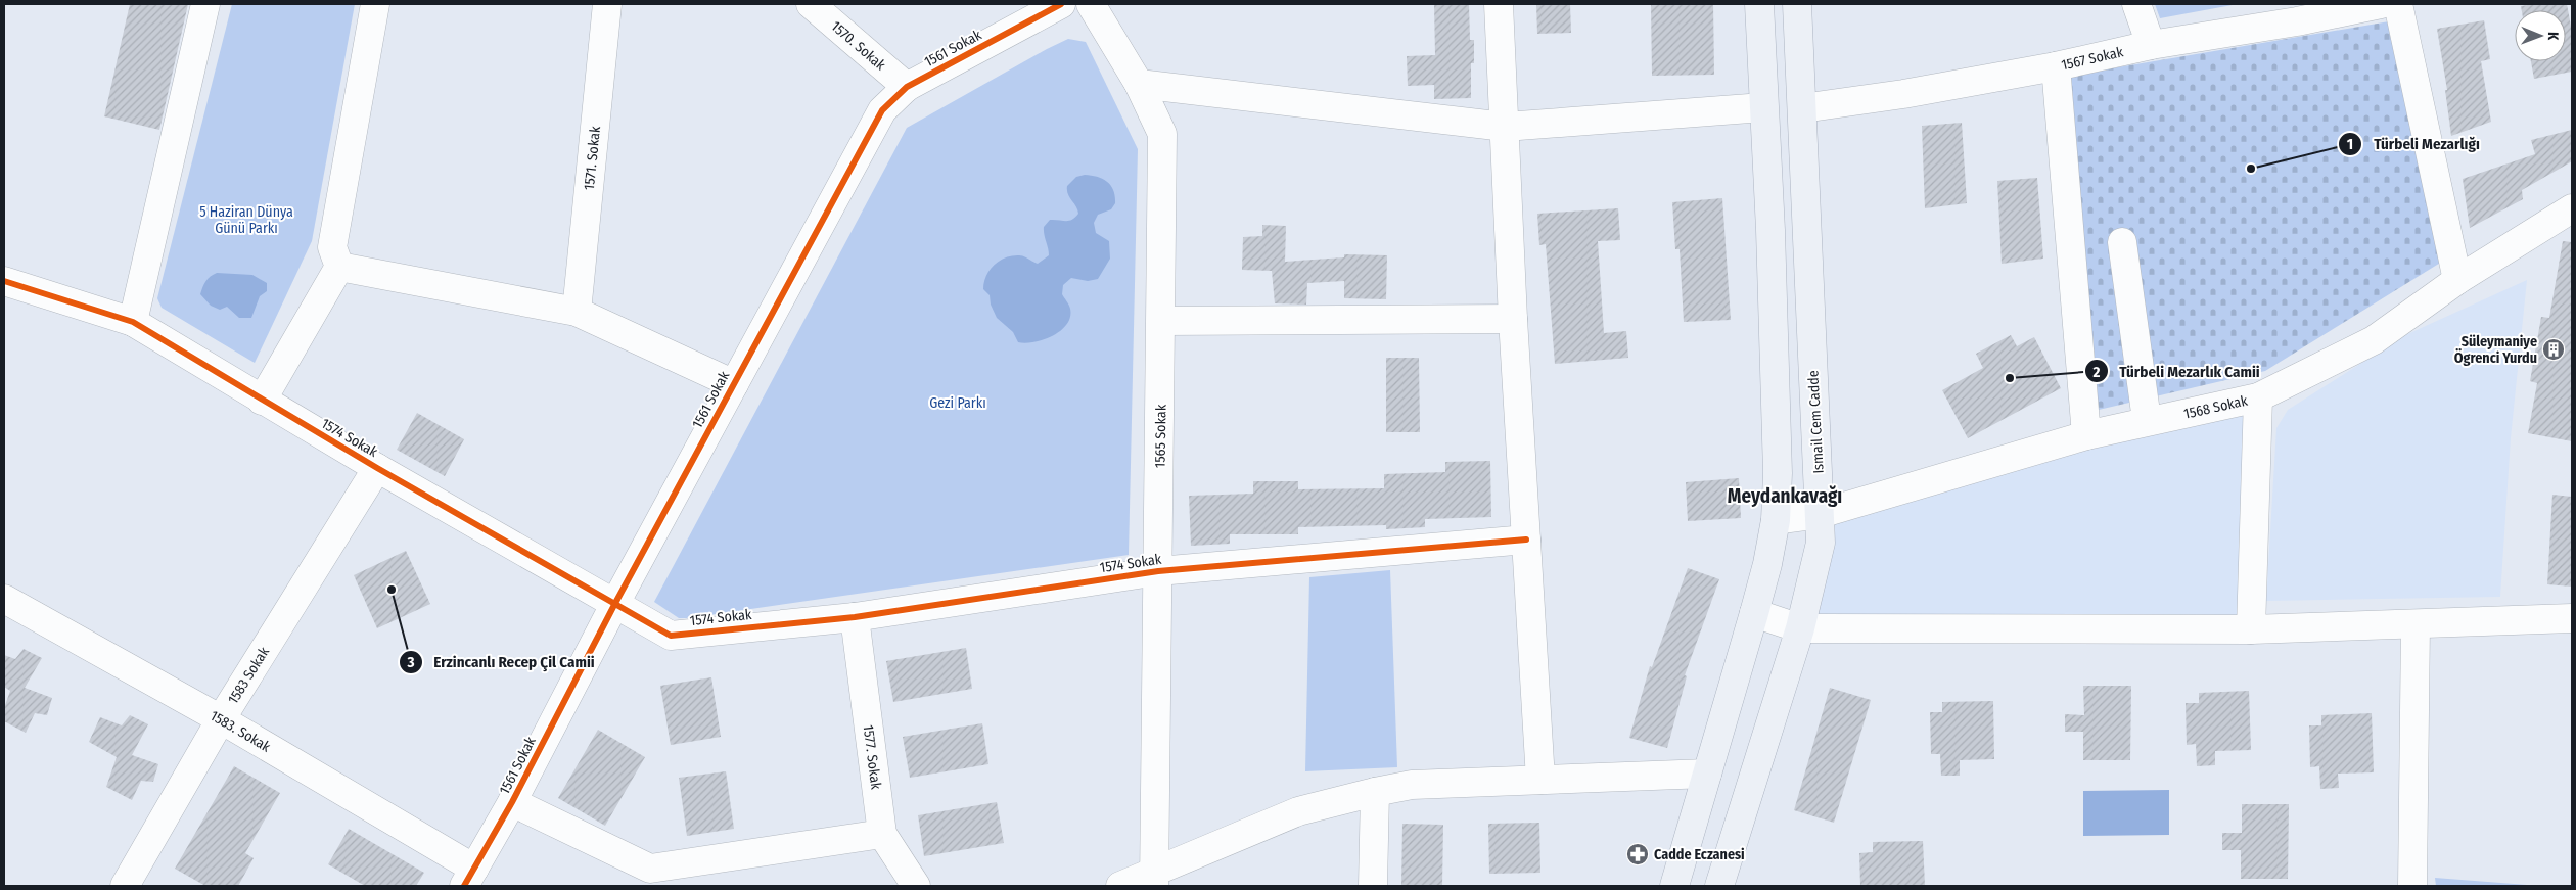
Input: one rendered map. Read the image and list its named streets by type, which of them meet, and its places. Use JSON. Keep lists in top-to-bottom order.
{
  "streets": {
    "main road": ["Ismail Cem Cadde"],
    "street": [
      "1570. Sokak",
      "1561 Sokak",
      "1567 Sokak",
      "1571. Sokak",
      "1568 Sokak",
      "1565 Sokak",
      "1574 Sokak",
      "1583 Sokak",
      "1583. Sokak",
      "1577. Sokak"
    ]
  },
  "crossings": [
    ["1570. Sokak", "1561 Sokak"],
    ["1561 Sokak", "1574 Sokak"],
    ["1561 Sokak", "1583. Sokak"],
    ["1567 Sokak", "Ismail Cem Cadde"],
    ["1568 Sokak", "Ismail Cem Cadde"],
    ["1565 Sokak", "1574 Sokak"],
    ["1574 Sokak", "1583 Sokak"],
    ["1574 Sokak", "1577. Sokak"],
    ["1583 Sokak", "1583. Sokak"]
  ],
  "districts": ["Meydankavağı"],
  "parks": ["5 Haziran Dünya Günü Parkı", "Gezi Parkı"],
  "places": {
    "other": ["Türbeli Mezarlığı", "Türbeli Mezarlık Camii", "Erzincanlı Recep Çil Camii"],
    "building": ["Süleymaniye Ögrenci Yurdu"],
    "pharmacy": ["Cadde Eczanesi"]
  },
  "north": "right"
}
